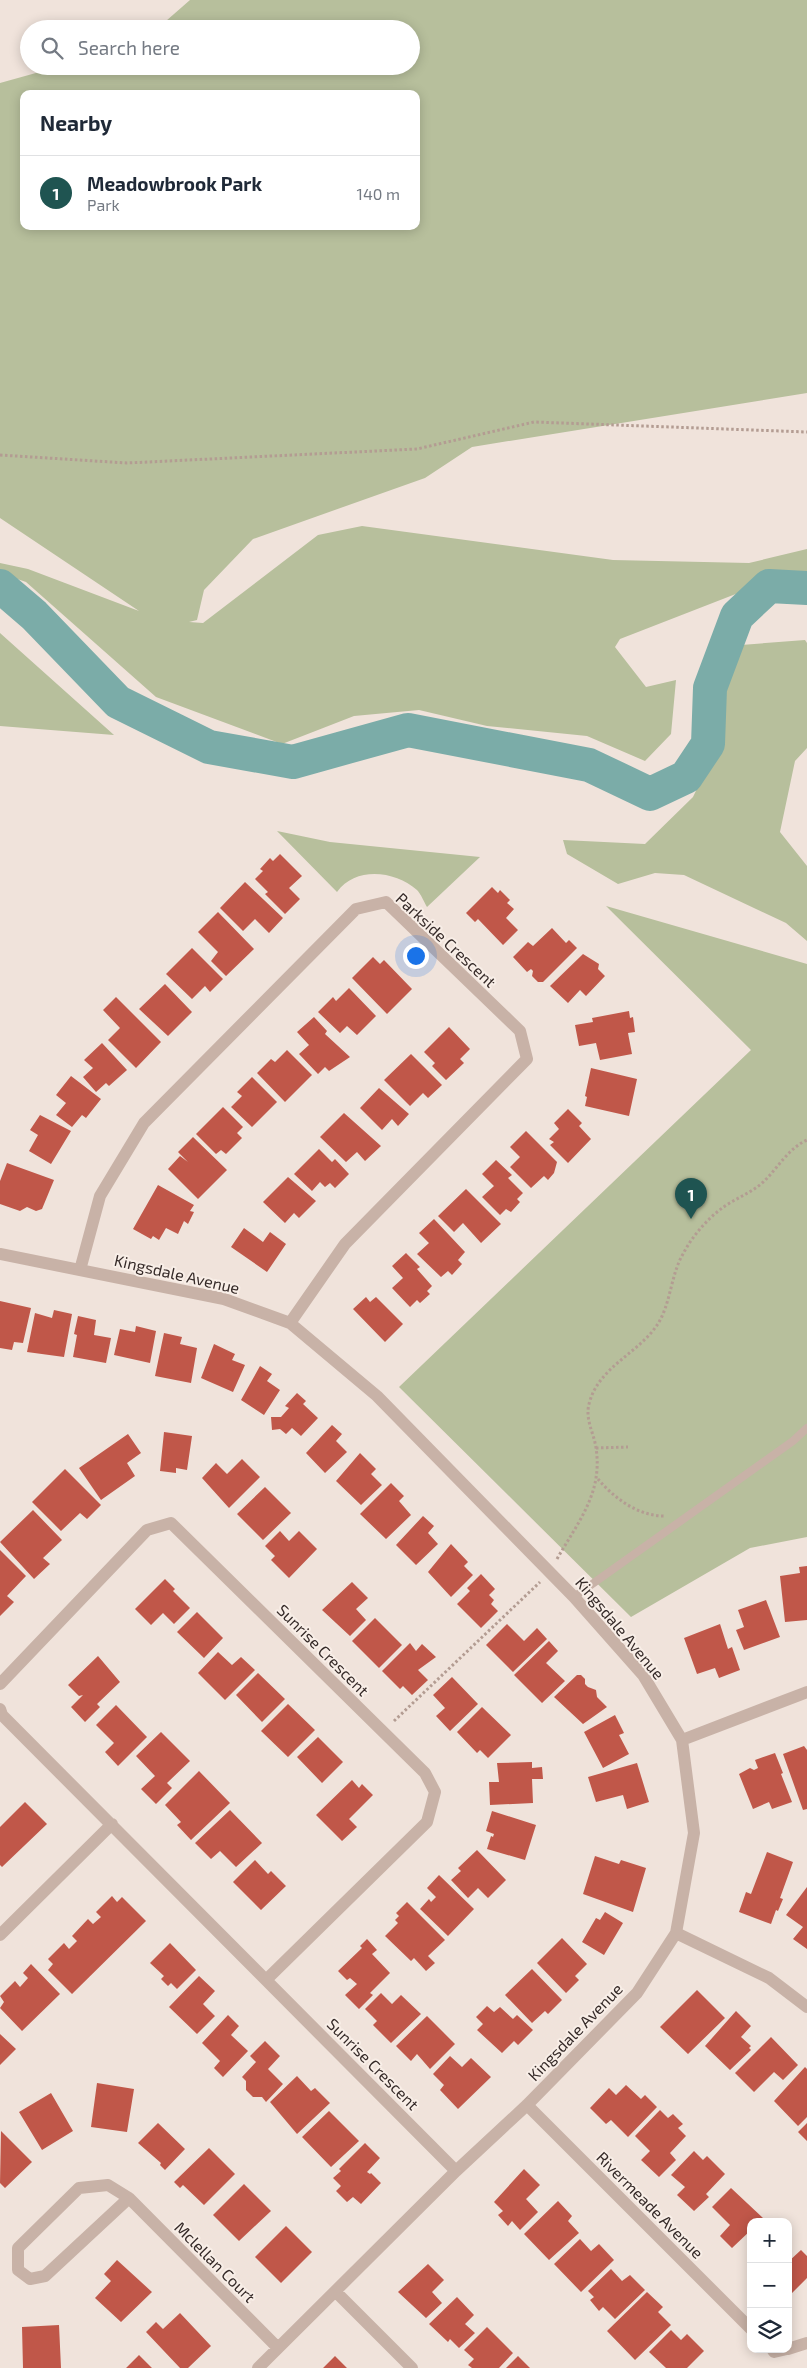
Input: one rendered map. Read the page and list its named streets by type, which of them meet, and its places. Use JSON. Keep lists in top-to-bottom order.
{
  "streets": {
    "street": [
      "Parkside Crescent",
      "Kingsdale Avenue",
      "Sunrise Crescent",
      "Rivermeade Avenue",
      "Mclellan Court"
    ]
  },
  "crossings": [
    ["Parkside Crescent", "Kingsdale Avenue"],
    ["Kingsdale Avenue", "Sunrise Crescent"],
    ["Kingsdale Avenue", "Rivermeade Avenue"],
    ["Kingsdale Avenue", "Mclellan Court"]
  ],
  "page": {
    "search": "Search here",
    "heading": "Nearby",
    "list": [
      {
        "mark": "1",
        "name": "Meadowbrook Park",
        "note": "Park",
        "value": "140 m"
      }
    ],
    "pins": "1",
    "map_buttons": ["+", "−"]
  }
}
